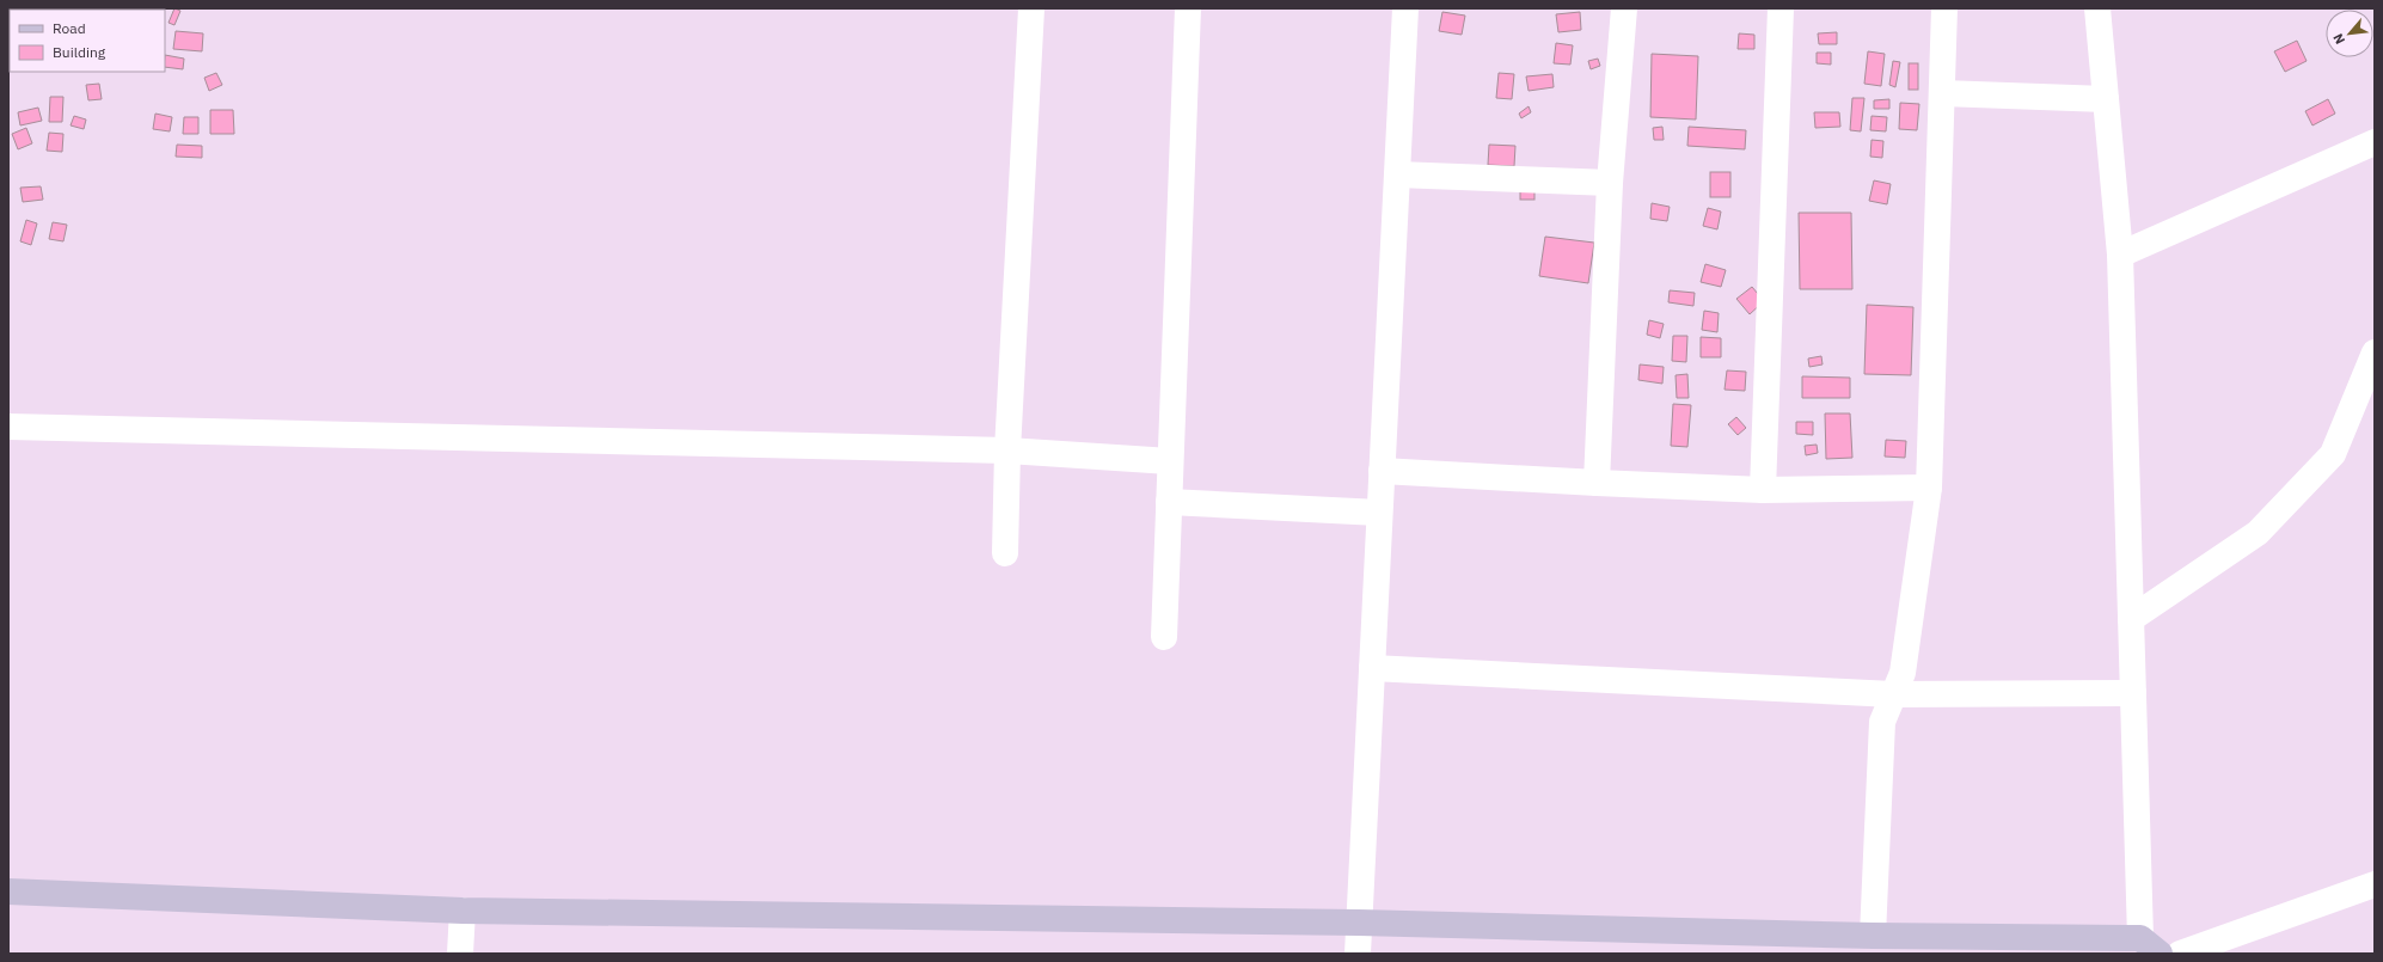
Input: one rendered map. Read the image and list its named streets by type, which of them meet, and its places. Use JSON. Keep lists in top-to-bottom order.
{
  "legend": ["Road", "Building"],
  "north": "bottom left"
}
